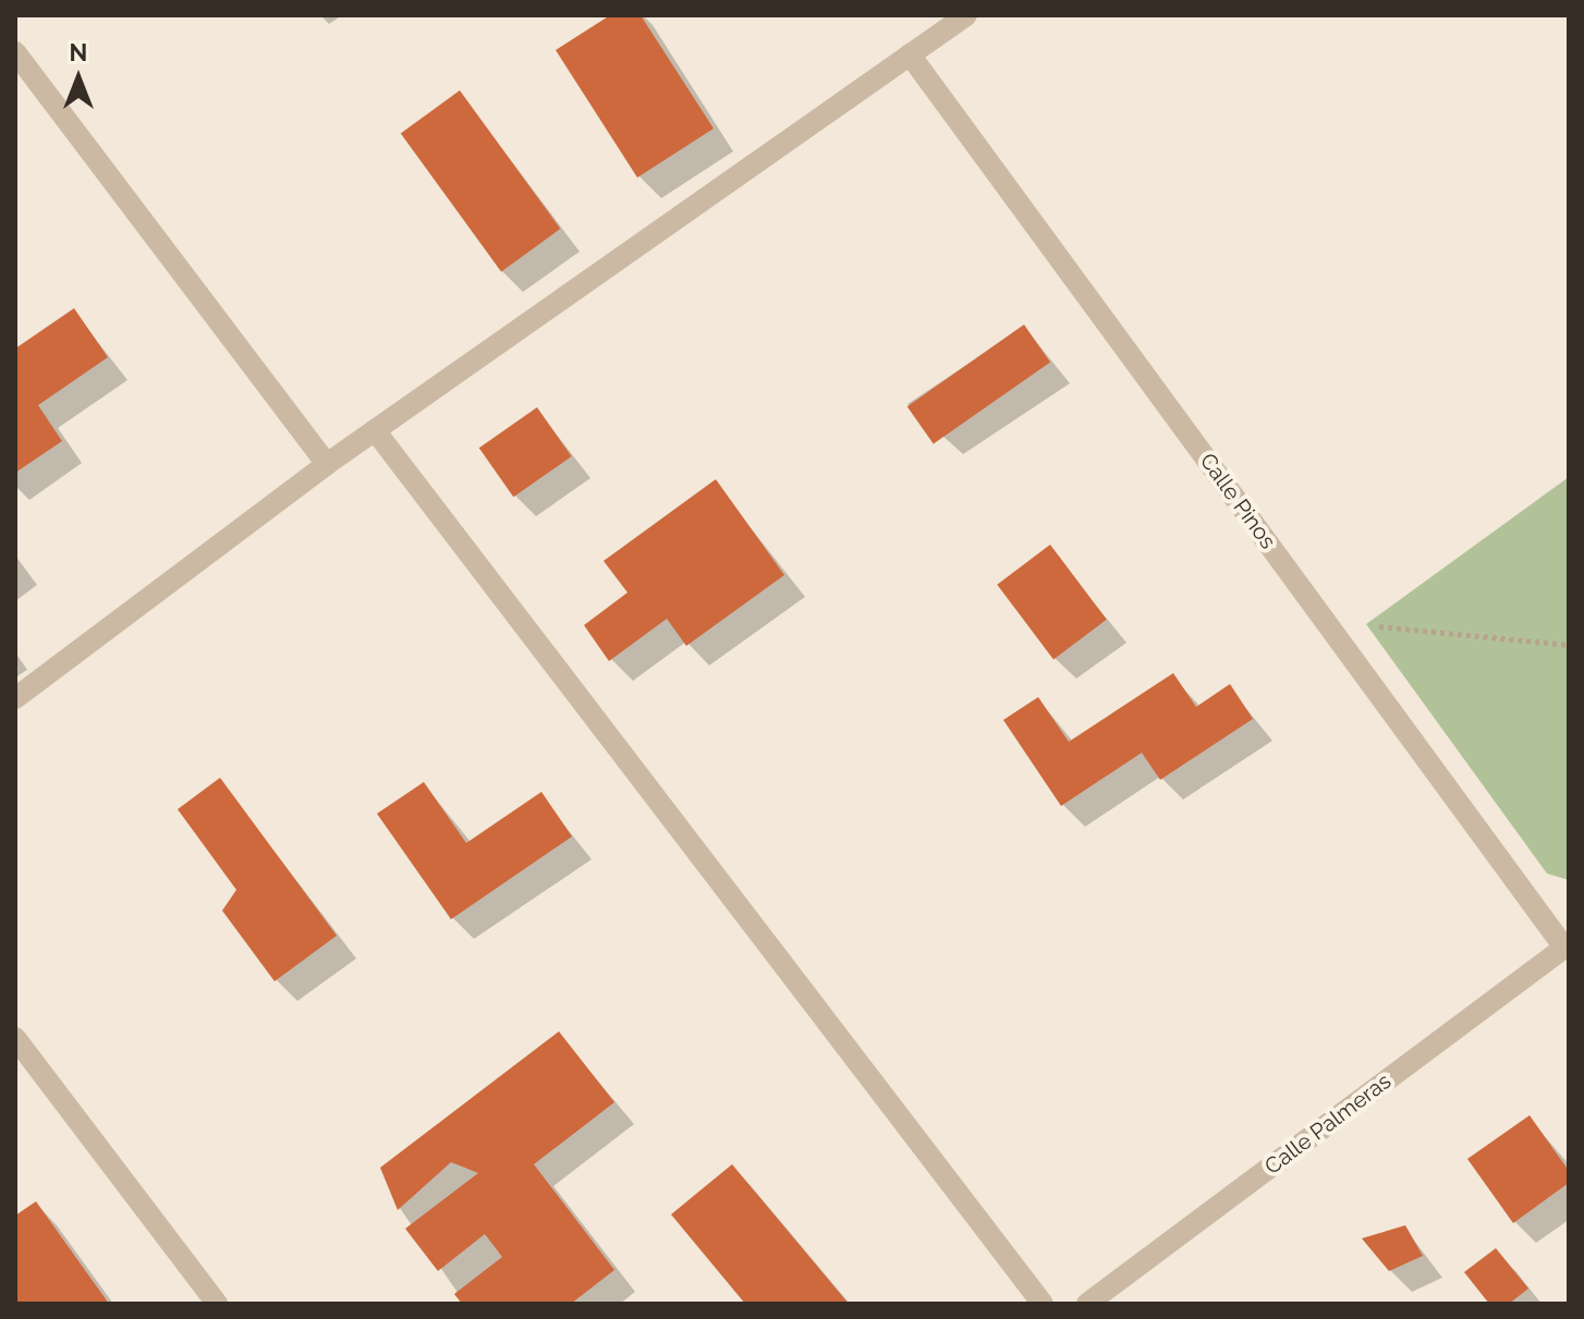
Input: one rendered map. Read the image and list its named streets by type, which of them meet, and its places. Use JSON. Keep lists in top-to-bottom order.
{
  "streets": {
    "street": ["Calle Pinos", "Calle Palmeras"]
  },
  "crossings": [
    ["Calle Pinos", "Calle Palmeras"]
  ],
  "north": "top"
}
